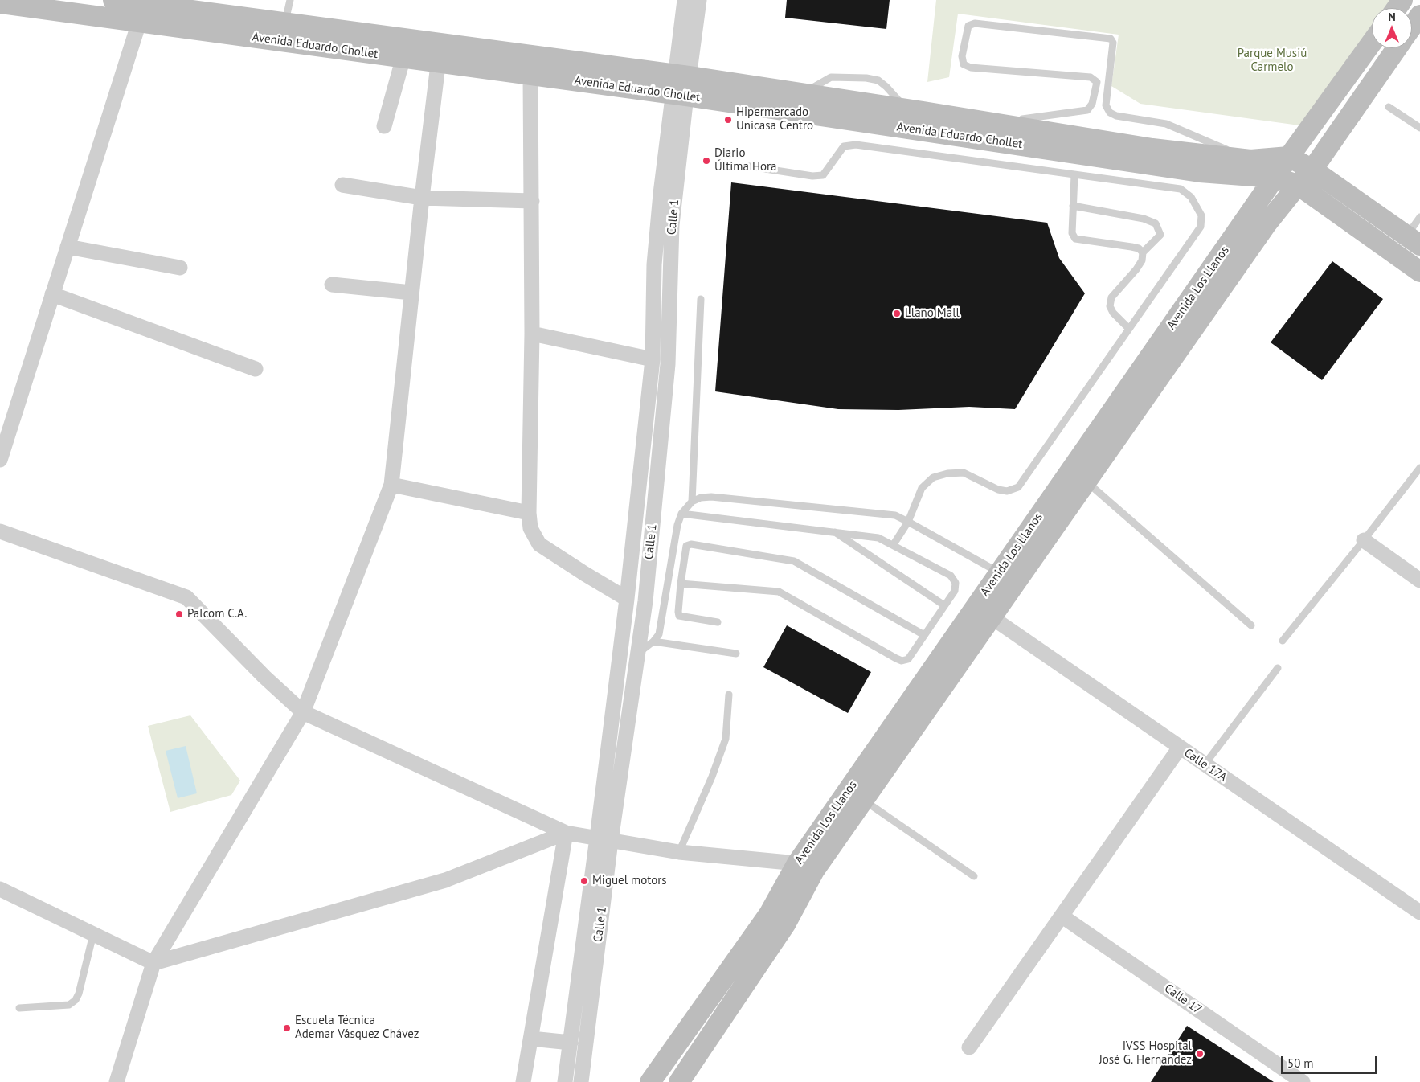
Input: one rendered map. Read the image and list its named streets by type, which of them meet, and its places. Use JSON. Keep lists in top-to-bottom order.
{
  "streets": {
    "street": [
      "Avenida Eduardo Chollet",
      "Calle 1",
      "Avenida Los Llanos",
      "Calle 17A",
      "Calle 17"
    ]
  },
  "crossings": [
    ["Avenida Eduardo Chollet", "Calle 1"],
    ["Avenida Eduardo Chollet", "Avenida Los Llanos"],
    ["Avenida Los Llanos", "Calle 17A"]
  ],
  "parks": ["Parque Musiú Carmelo"],
  "places": [
    "Hipermercado Unicasa Centro",
    "Diario Última Hora",
    "Llano Mall",
    "Palcom C.A.",
    "Miguel motors",
    "Escuela Técnica Ademar Vásquez Chávez",
    "IVSS Hospital José G. Hernandez"
  ],
  "scale_bar": "50 m",
  "north": "top"
}
